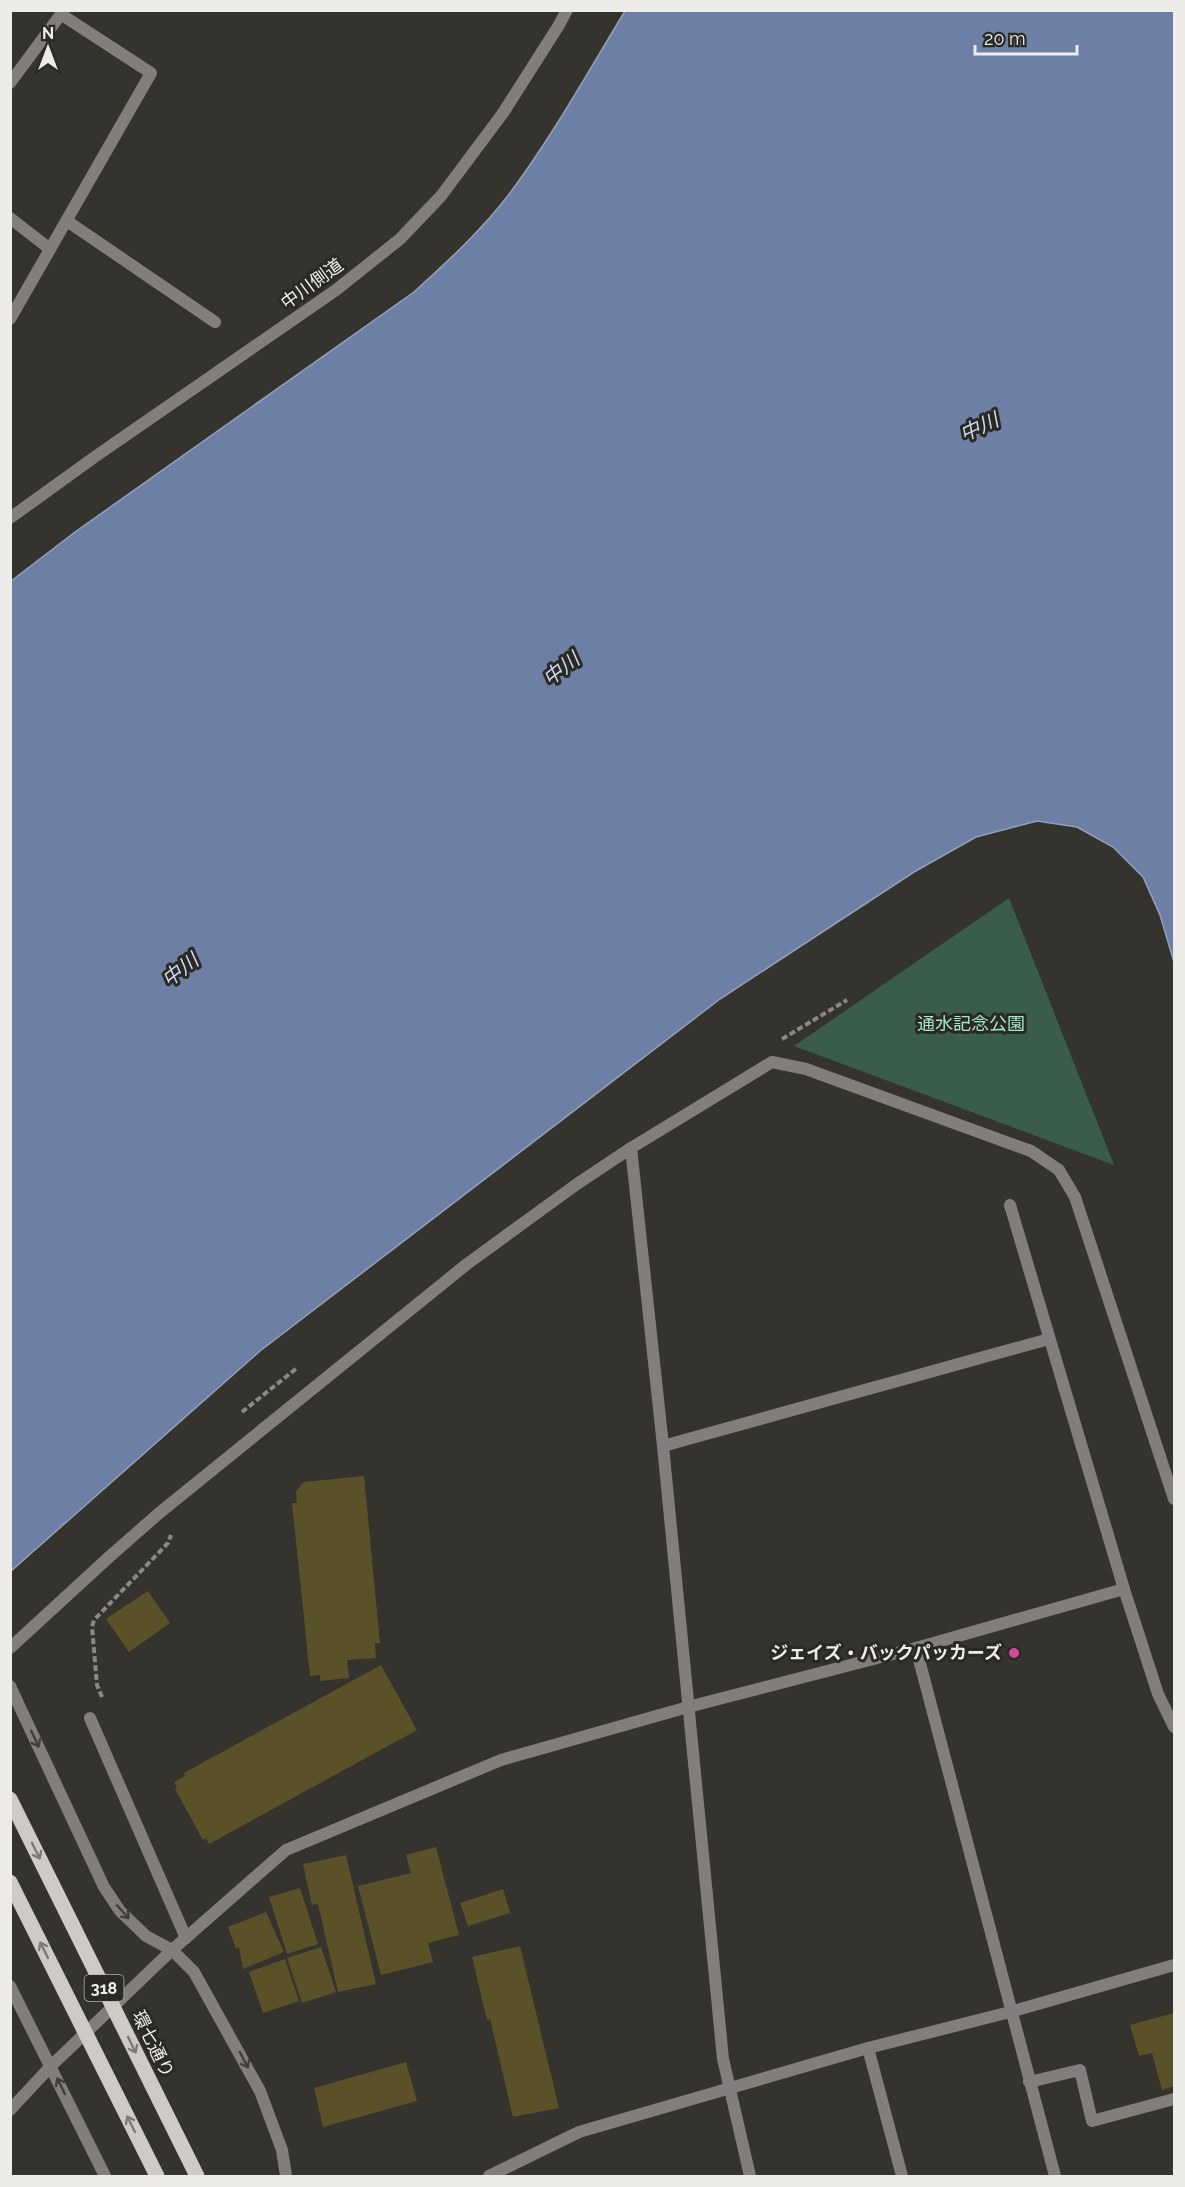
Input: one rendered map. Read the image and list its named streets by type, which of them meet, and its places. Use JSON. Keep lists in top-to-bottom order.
{
  "streets": {
    "main road": ["318", "環七通り"],
    "street": ["中川側道"]
  },
  "water": ["中川"],
  "parks": ["通水記念公園"],
  "places": ["ジェイズ・バックパッカーズ"],
  "scale_bar": "20 m",
  "north": "top"
}
